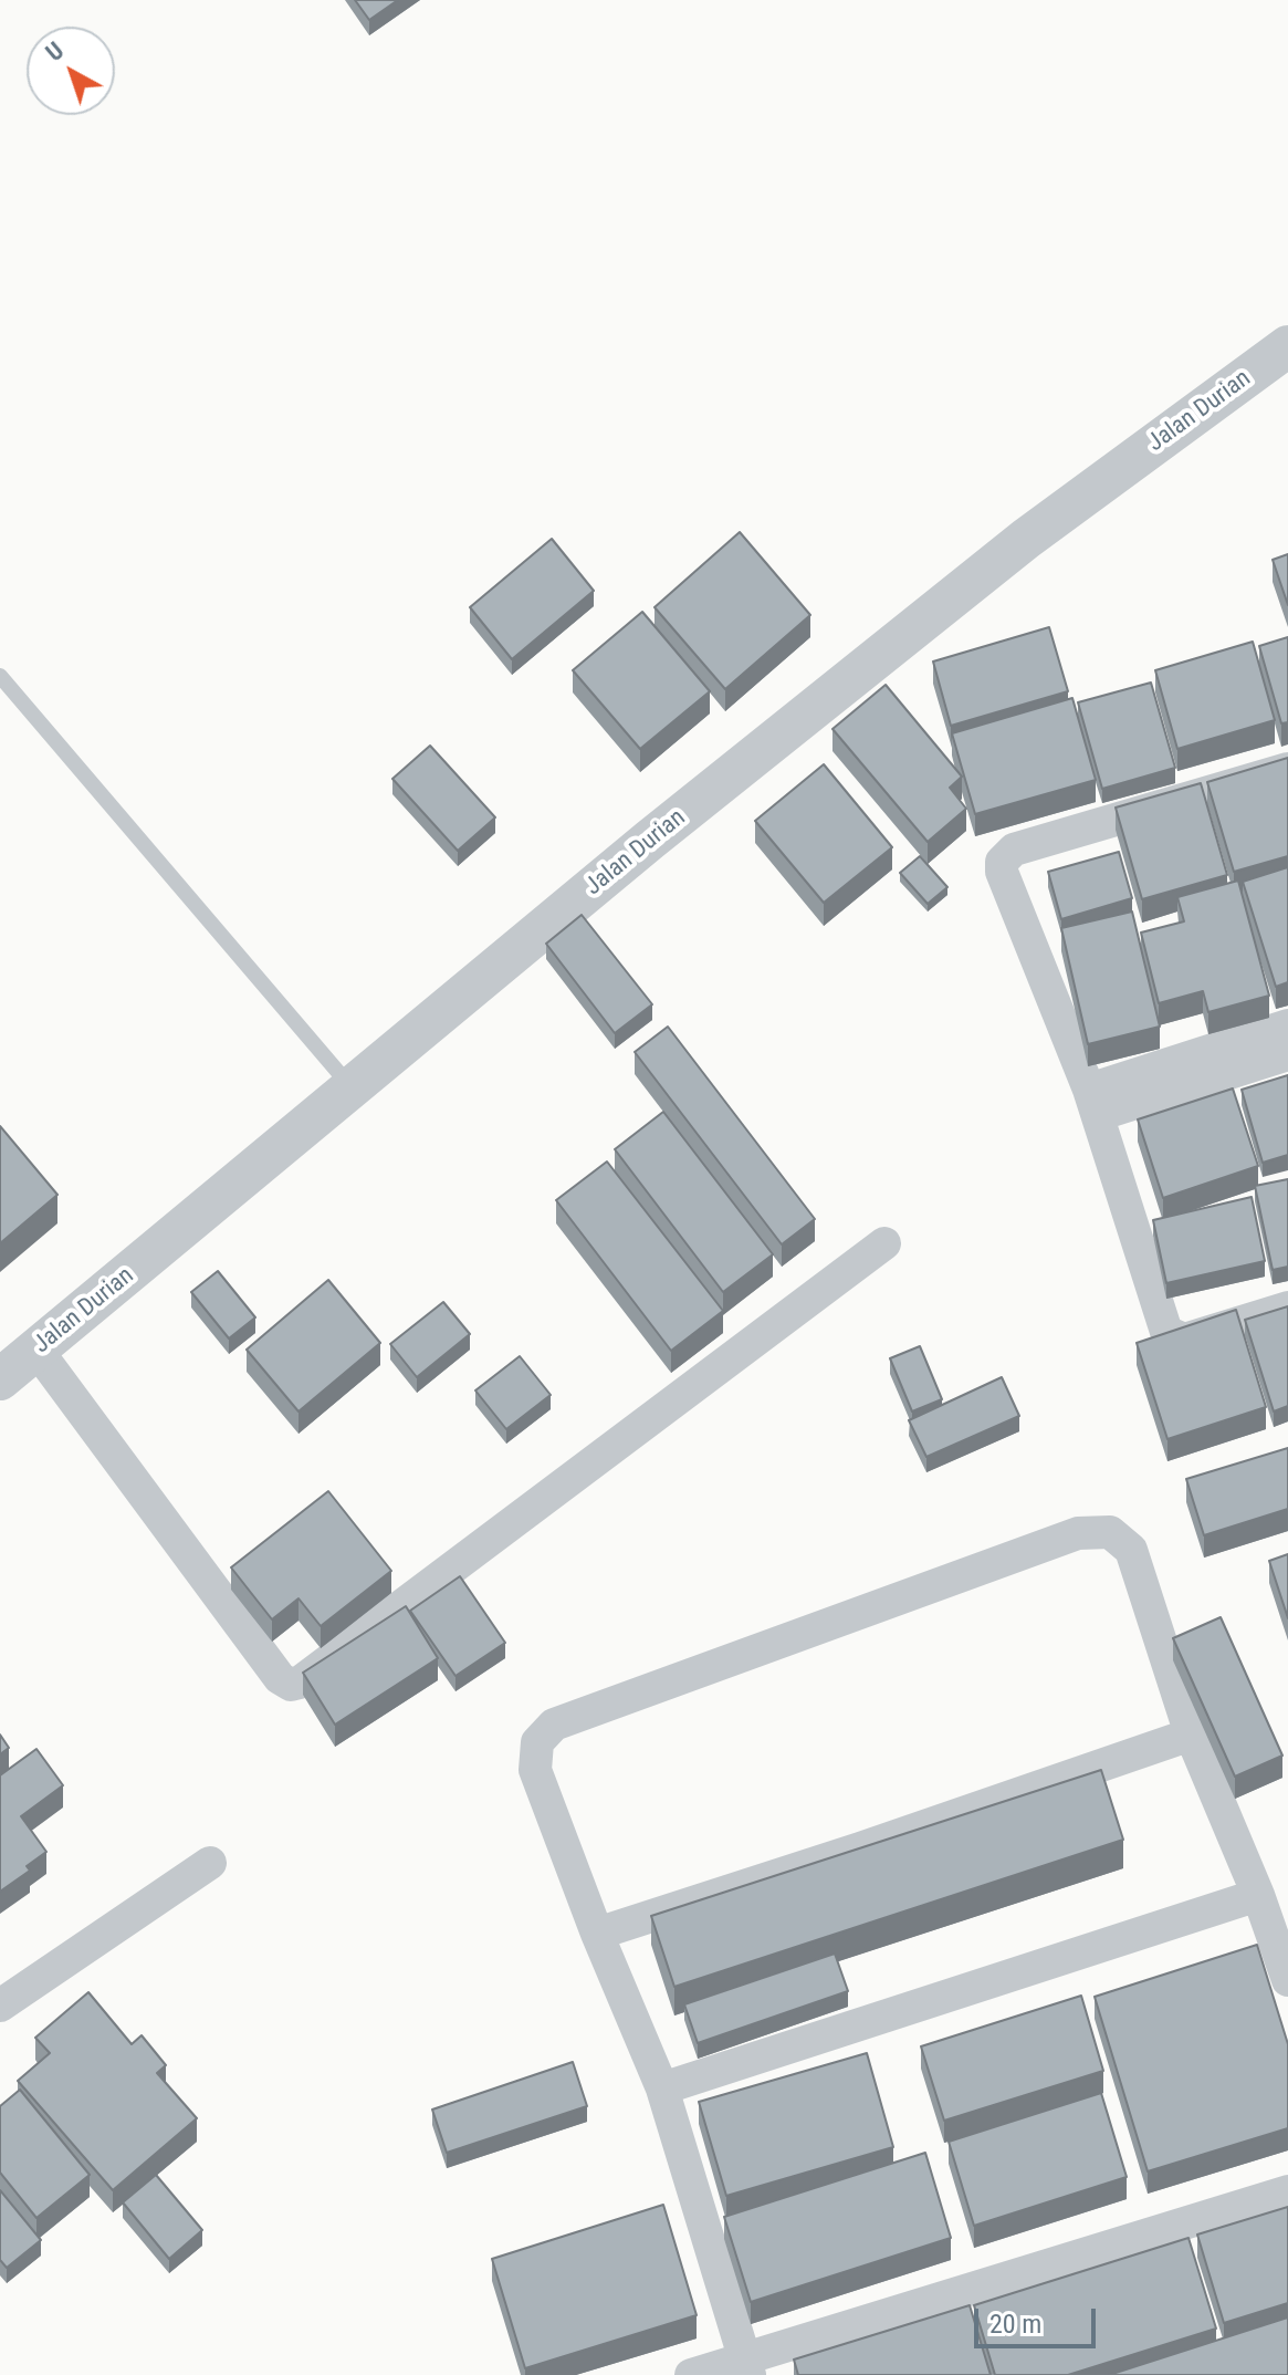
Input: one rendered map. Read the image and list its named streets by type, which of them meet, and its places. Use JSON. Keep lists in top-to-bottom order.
{
  "streets": {
    "street": ["Jalan Durian"]
  },
  "scale_bar": "20 m",
  "north": "top left"
}
